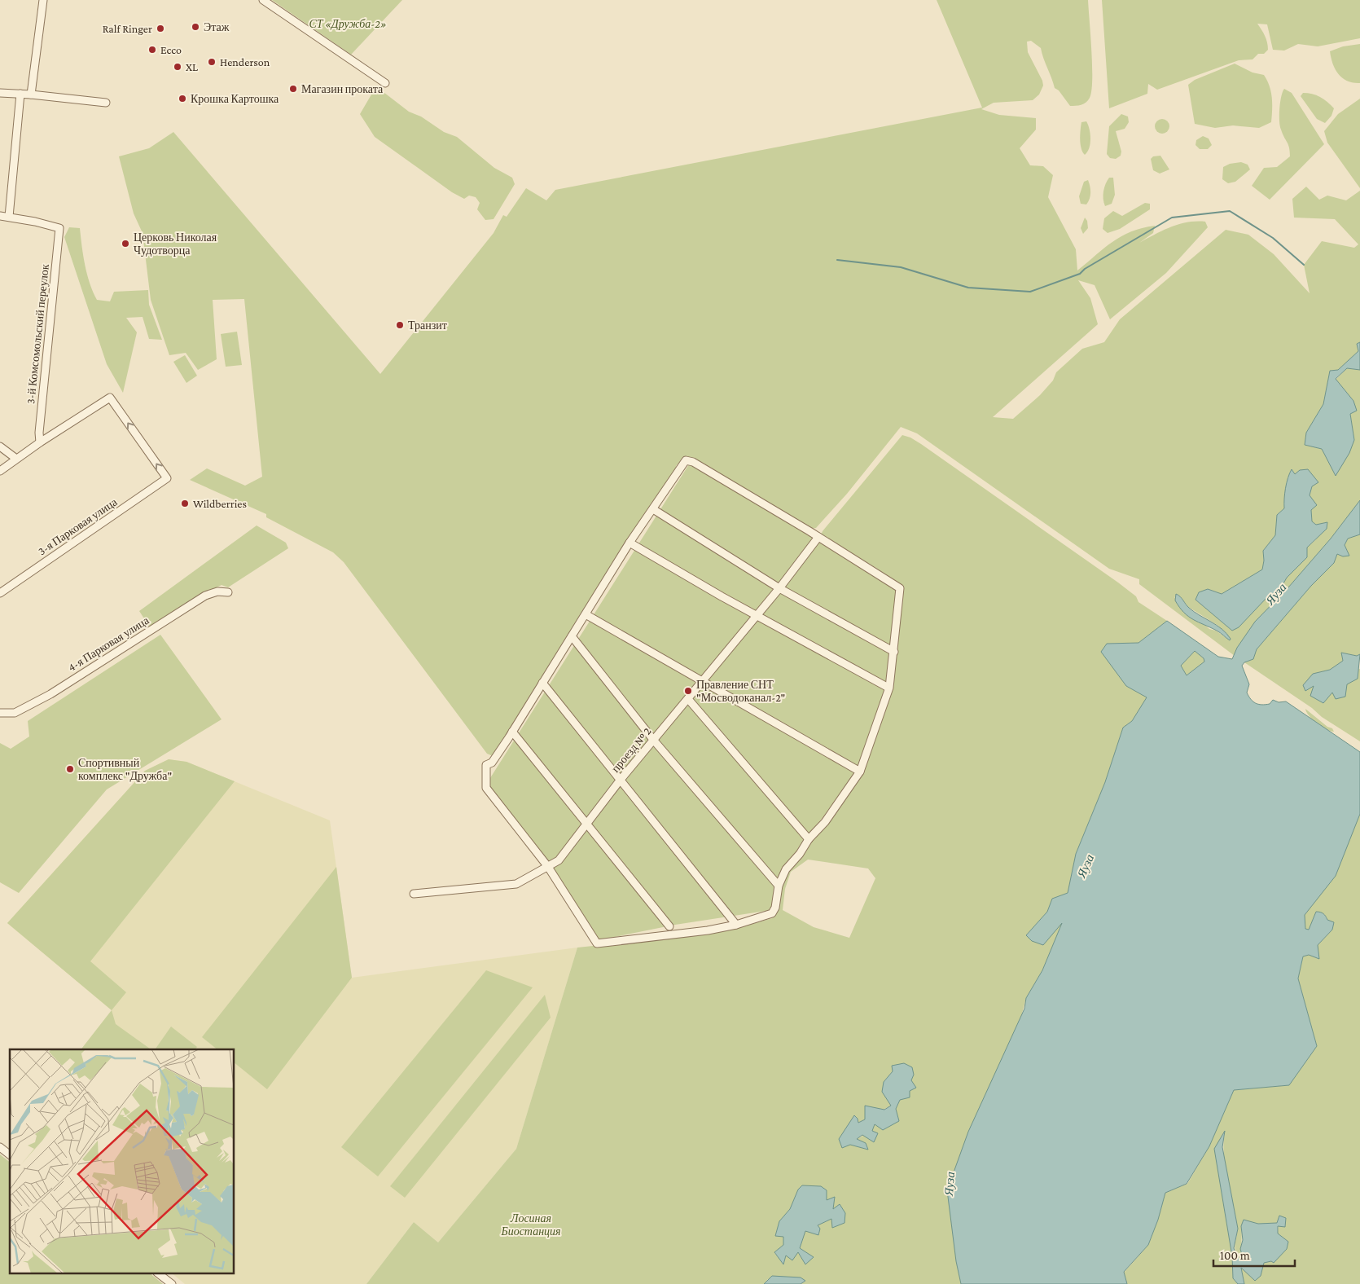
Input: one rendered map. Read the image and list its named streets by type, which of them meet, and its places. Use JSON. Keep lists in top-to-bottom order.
{
  "streets": {
    "street": [
      "3-й Комсомольский переулок",
      "3-я Парковая улица",
      "4-я Парковая улица",
      "проезд № 2"
    ]
  },
  "crossings": [
    ["3-й Комсомольский переулок", "3-я Парковая улица"]
  ],
  "water": ["Яуза"],
  "parks": ["СТ «Дружба-2»", "Лосиная Биостанция"],
  "places": [
    "Этаж",
    "Ralf Ringer",
    "Ecco",
    "Henderson",
    "XL",
    "Магазин проката",
    "Крошка Картошка",
    "Церковь Николая Чудотворца",
    "Транзит",
    "Wildberries",
    "Правление СНТ \"Мосводоканал-2\"",
    "Спортивный комплекс \"Дружба\""
  ],
  "scale_bar": "100 m"
}
